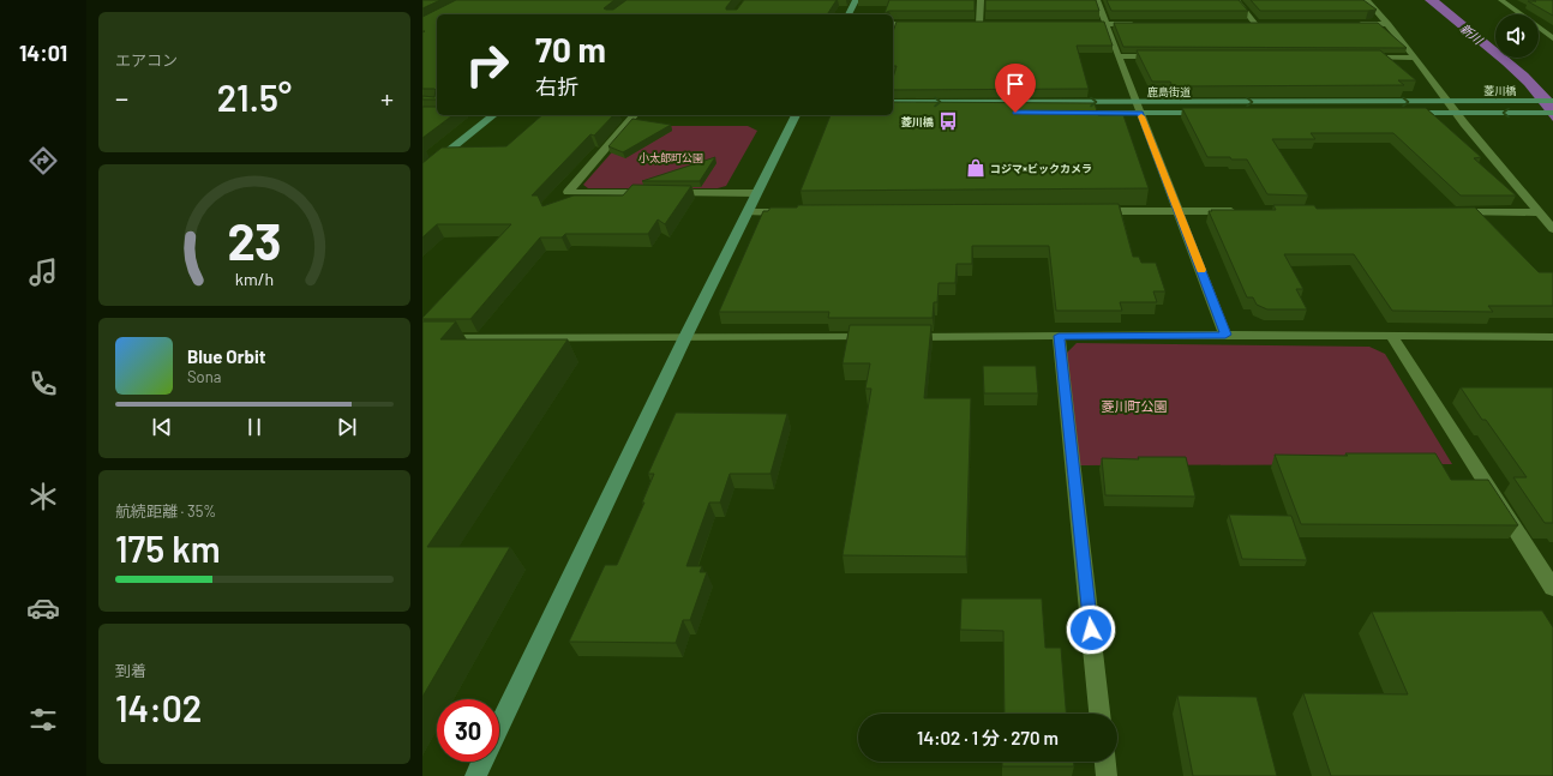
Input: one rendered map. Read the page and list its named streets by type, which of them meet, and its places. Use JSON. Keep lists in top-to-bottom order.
{
  "streets": {
    "street": ["菱川橋", "鹿島街道"]
  },
  "crossings": [
    ["菱川橋", "鹿島街道"]
  ],
  "water": ["新川"],
  "parks": ["小太郎町公園", "菱川町公園"],
  "places": {
    "bus stop": ["菱川橋"],
    "shop": ["コジマ×ビックカメラ"]
  },
  "page": {
    "tabs": "14:01",
    "tile": [
      "エアコン",
      ["航続距離 · 35%", "175 km"],
      ["到着", "14:02"]
    ],
    "turn": ["70 m", "右折"],
    "heat": ["−", "21.5°", "+"],
    "song": ["Blue Orbit", "Sona"],
    "limit": "30",
    "trip": "14:02 · 1 分 · 270 m",
    "gauge": ["23", "km/h"]
  }
}
